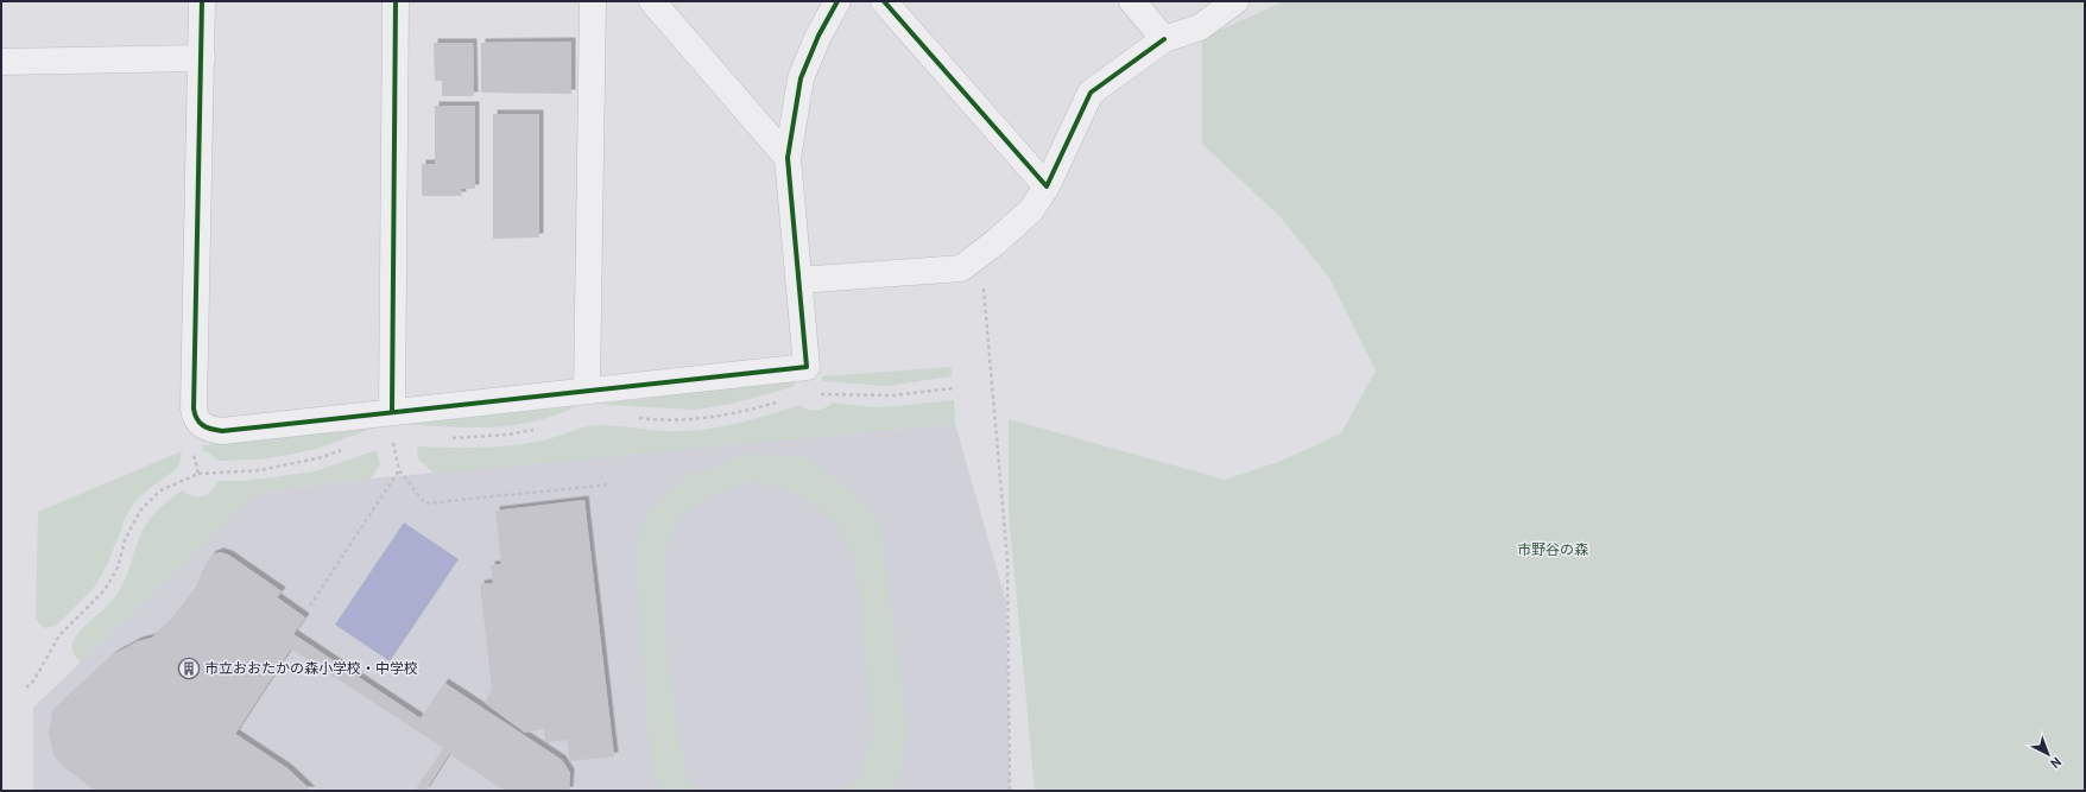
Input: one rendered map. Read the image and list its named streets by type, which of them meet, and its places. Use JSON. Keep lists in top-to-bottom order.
{
  "parks": ["市野谷の森"],
  "places": {
    "building": ["市立おおたかの森小学校・中学校"]
  },
  "north": "bottom right"
}
